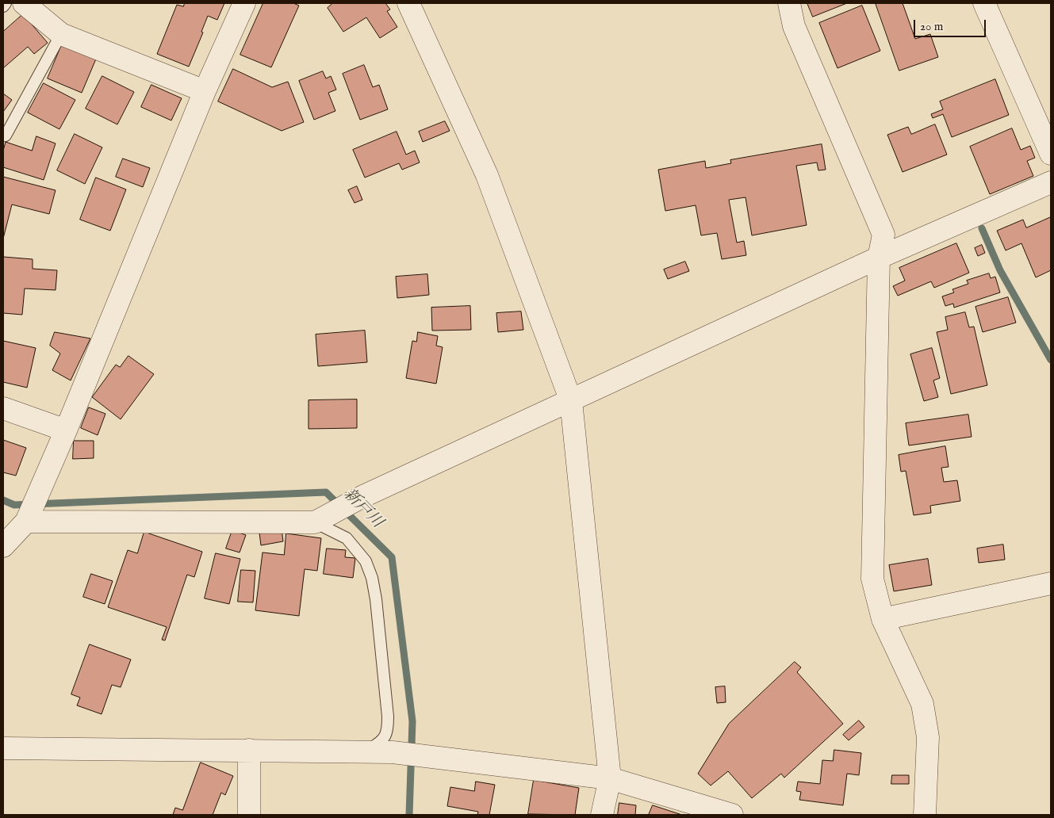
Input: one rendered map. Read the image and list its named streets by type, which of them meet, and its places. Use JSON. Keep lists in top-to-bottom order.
{
  "water": ["新戸川"],
  "scale_bar": "20 m"
}
